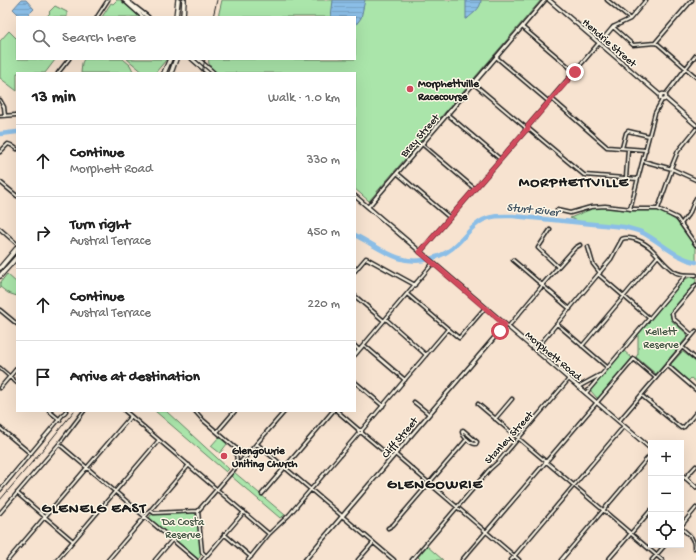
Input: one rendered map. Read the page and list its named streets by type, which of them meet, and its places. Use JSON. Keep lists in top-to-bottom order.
{
  "streets": {
    "street": [
      "Hendrie Street",
      "Bray Street",
      "Morphett Road",
      "Cliff Street",
      "Stanley Street"
    ]
  },
  "crossings": [
    ["Bray Street", "Morphett Road"],
    ["Morphett Road", "Cliff Street"],
    ["Morphett Road", "Stanley Street"]
  ],
  "districts": ["MORPHETTVILLE", "GLENGOWRIE", "GLENELG EAST"],
  "water": ["Sturt River"],
  "parks": ["Kellett Reserve", "Da Costa Reserve"],
  "places": ["Morphettville Racecourse", "Glengowrie Uniting Church"],
  "page": {
    "search": "Search here",
    "heading": ["13 min", "Walk · 1.0 km"],
    "list": [
      ["Continue", "Morphett Road", "330 m"],
      ["Turn right", "Austral Terrace", "450 m"],
      ["Continue", "Austral Terrace", "220 m"],
      "Arrive at destination"
    ],
    "map_buttons": ["+", "−"]
  }
}
